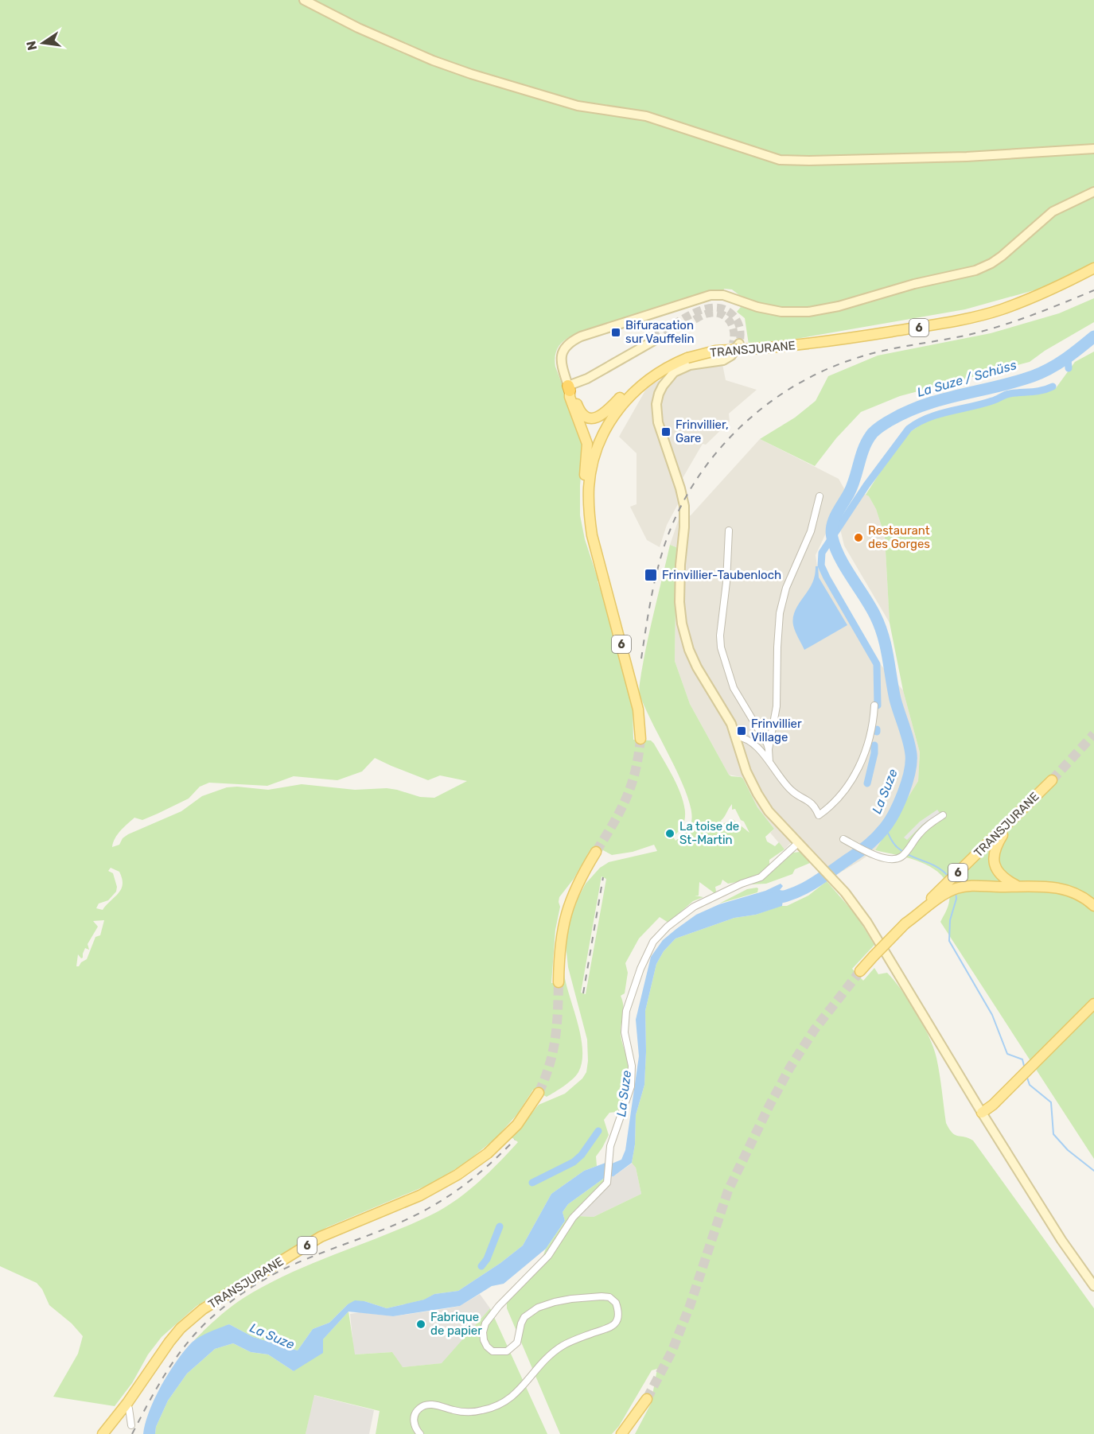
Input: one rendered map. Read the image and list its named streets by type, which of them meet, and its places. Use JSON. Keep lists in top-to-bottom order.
{
  "streets": {
    "main road": ["6", "TRANSJURANE"]
  },
  "water": ["La Suze / Schüss", "La Suze"],
  "places": {
    "transit": [
      "Bifuracation sur Vauffelin",
      "Frinvillier, Gare",
      "Frinvillier-Taubenloch",
      "Frinvillier Village"
    ],
    "other": ["Restaurant des Gorges", "La toise de St-Martin", "Fabrique de papier"]
  },
  "north": "left"
}
